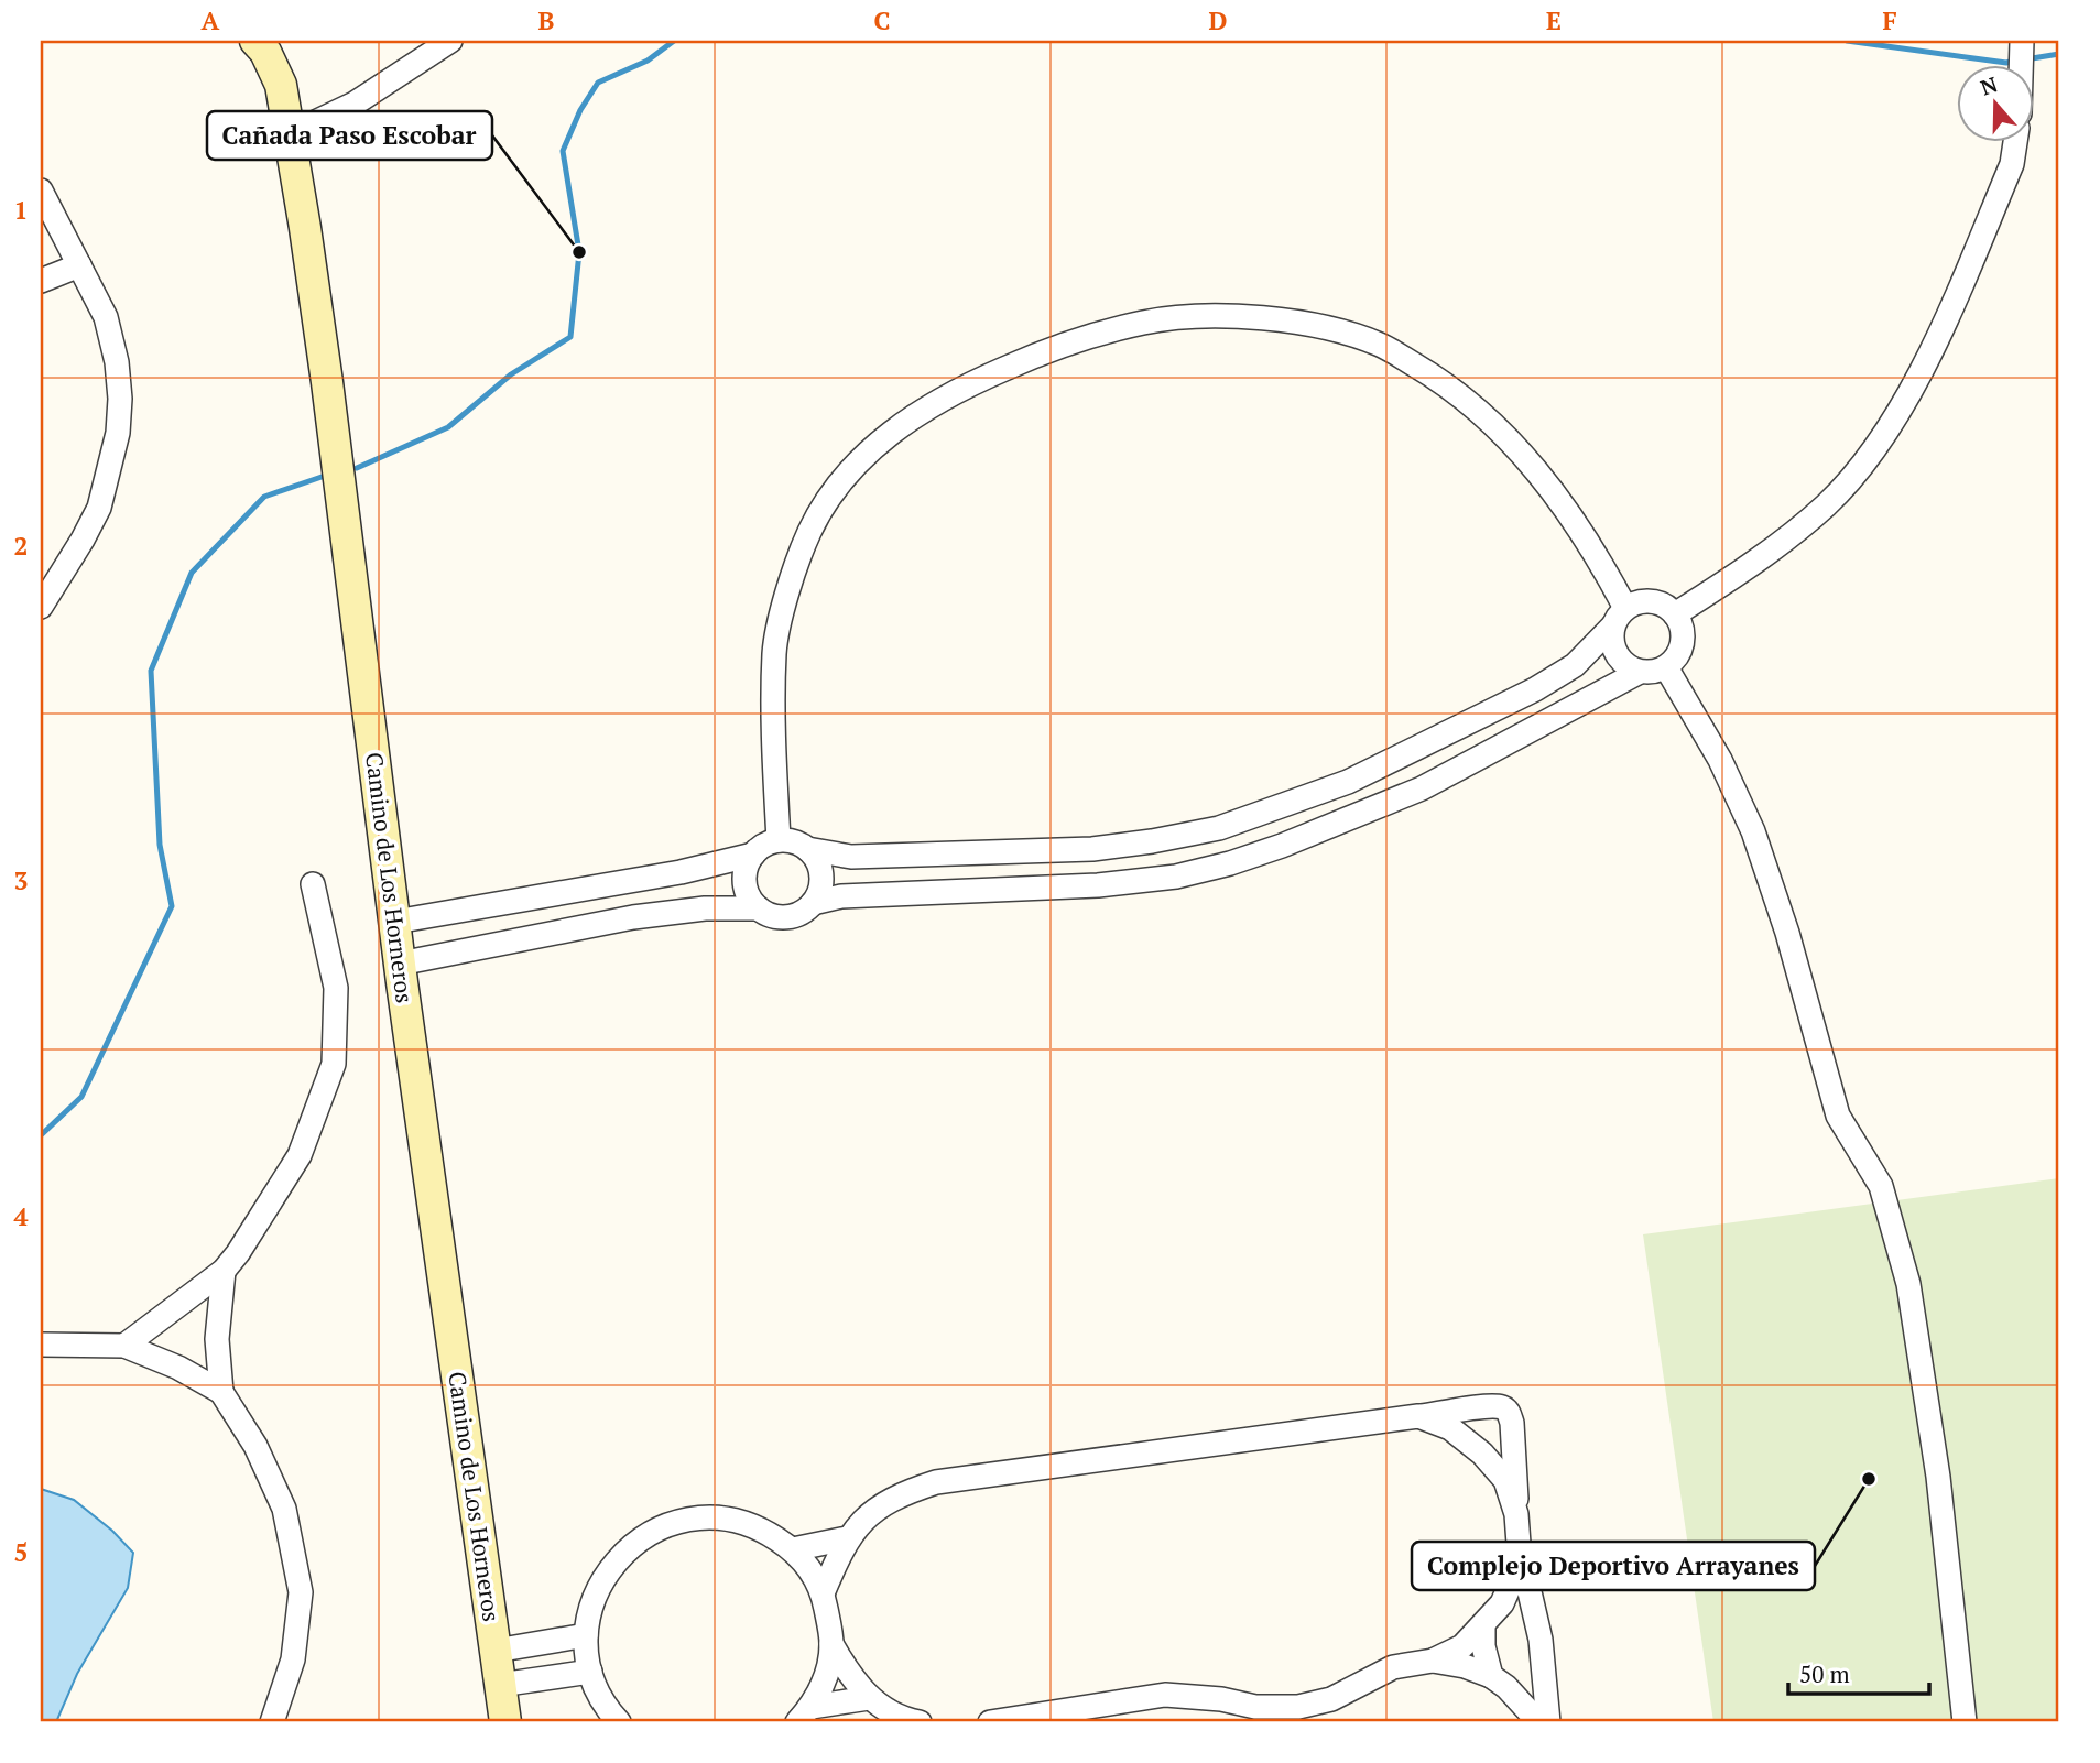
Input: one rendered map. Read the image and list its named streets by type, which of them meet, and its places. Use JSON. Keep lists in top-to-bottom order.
{
  "streets": {
    "street": ["Camino de Los Horneros"]
  },
  "places": ["Cañada Paso Escobar", "Complejo Deportivo Arrayanes"],
  "scale_bar": "50 m",
  "north": "top",
  "grid": {
    "columns": [
      "A",
      "B",
      "C",
      "D",
      "E",
      "F"
    ],
    "rows": [
      "1",
      "2",
      "3",
      "4",
      "5"
    ]
  }
}
